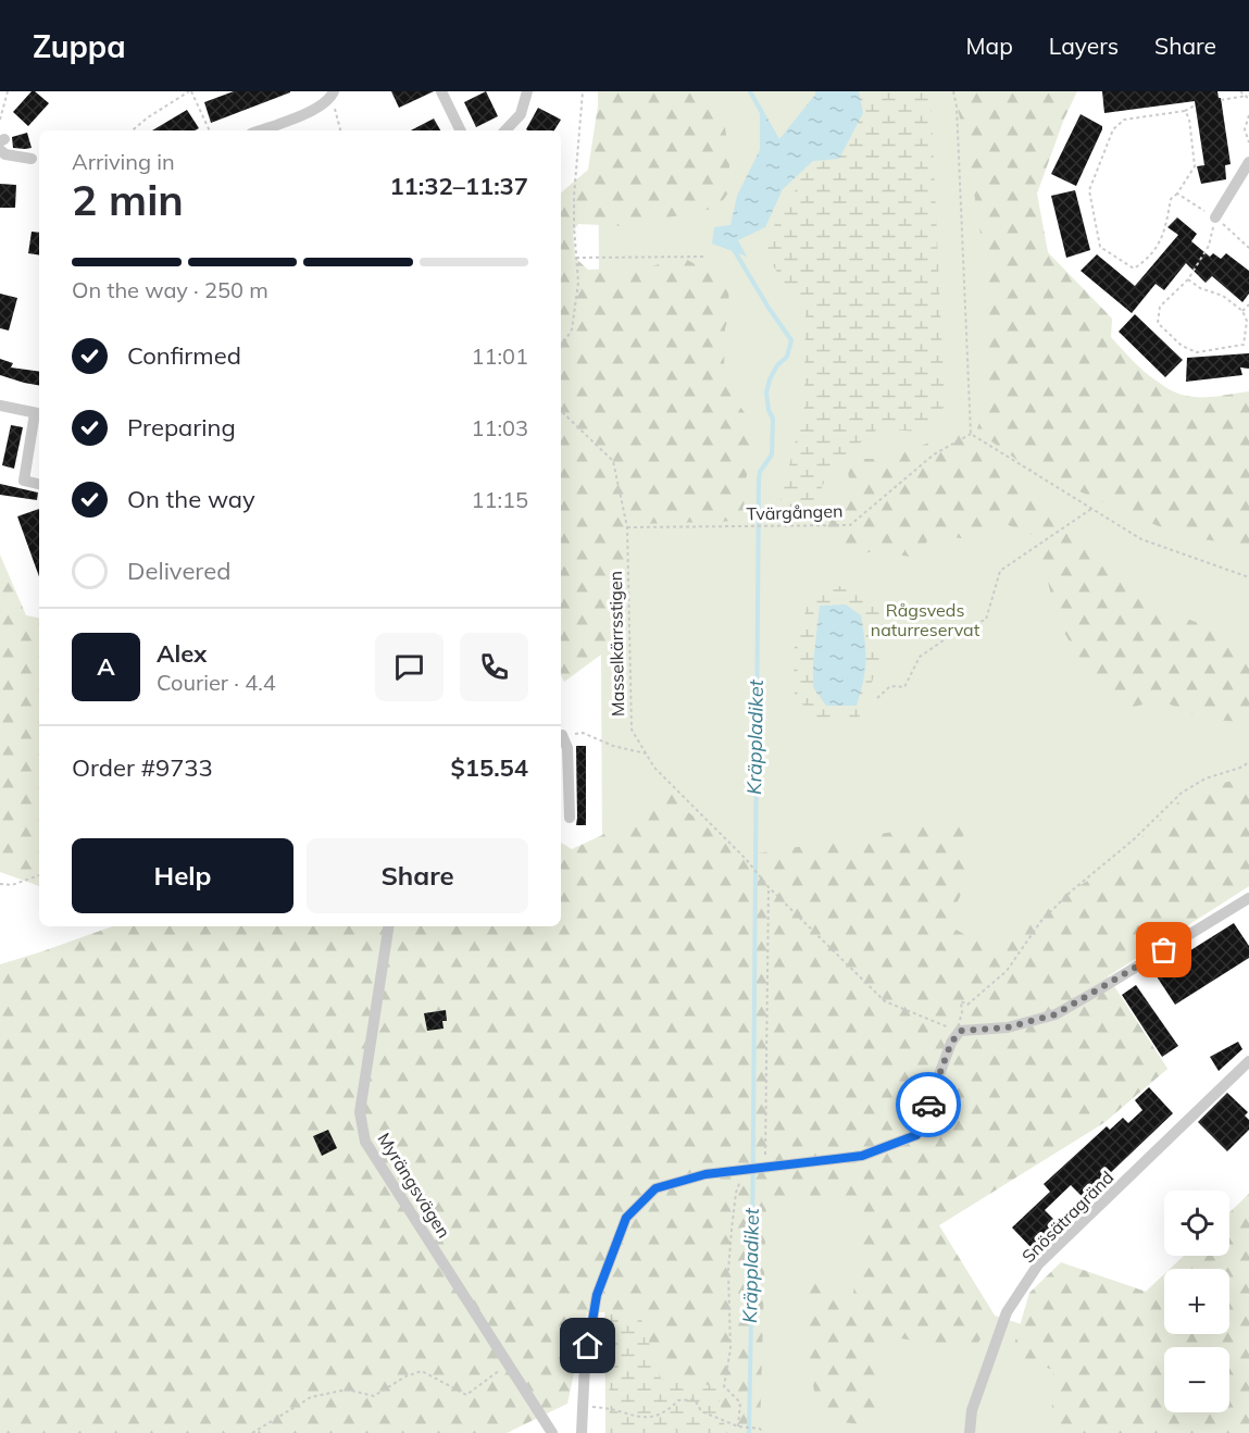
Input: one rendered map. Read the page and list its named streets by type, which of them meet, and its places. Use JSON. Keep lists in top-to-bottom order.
{
  "streets": {
    "street": ["Myrängsvägen", "Snösätragränd"],
    "path": ["Tvärgången", "Masselkärrsstigen"]
  },
  "crossings": [
    ["Tvärgången", "Masselkärrsstigen"]
  ],
  "water": ["Kräppladiket"],
  "parks": ["Rågsveds naturreservat"],
  "page": {
    "header": "Zuppa",
    "nav": ["Map", "Layers", "Share"],
    "heading": ["2 min", "Arriving in", "11:32–11:37"],
    "panel": [
      "Alex",
      "Courier · 4.4",
      "Order #9733",
      "$15.54"
    ],
    "bar": "On the way · 250 m",
    "list": [
      ["Confirmed", "11:01"],
      ["Preparing", "11:03"],
      ["On the way", "11:15"],
      "Delivered"
    ],
    "round": "A",
    "buttons": ["Help", "Share"],
    "map_buttons": ["+", "−"]
  }
}
